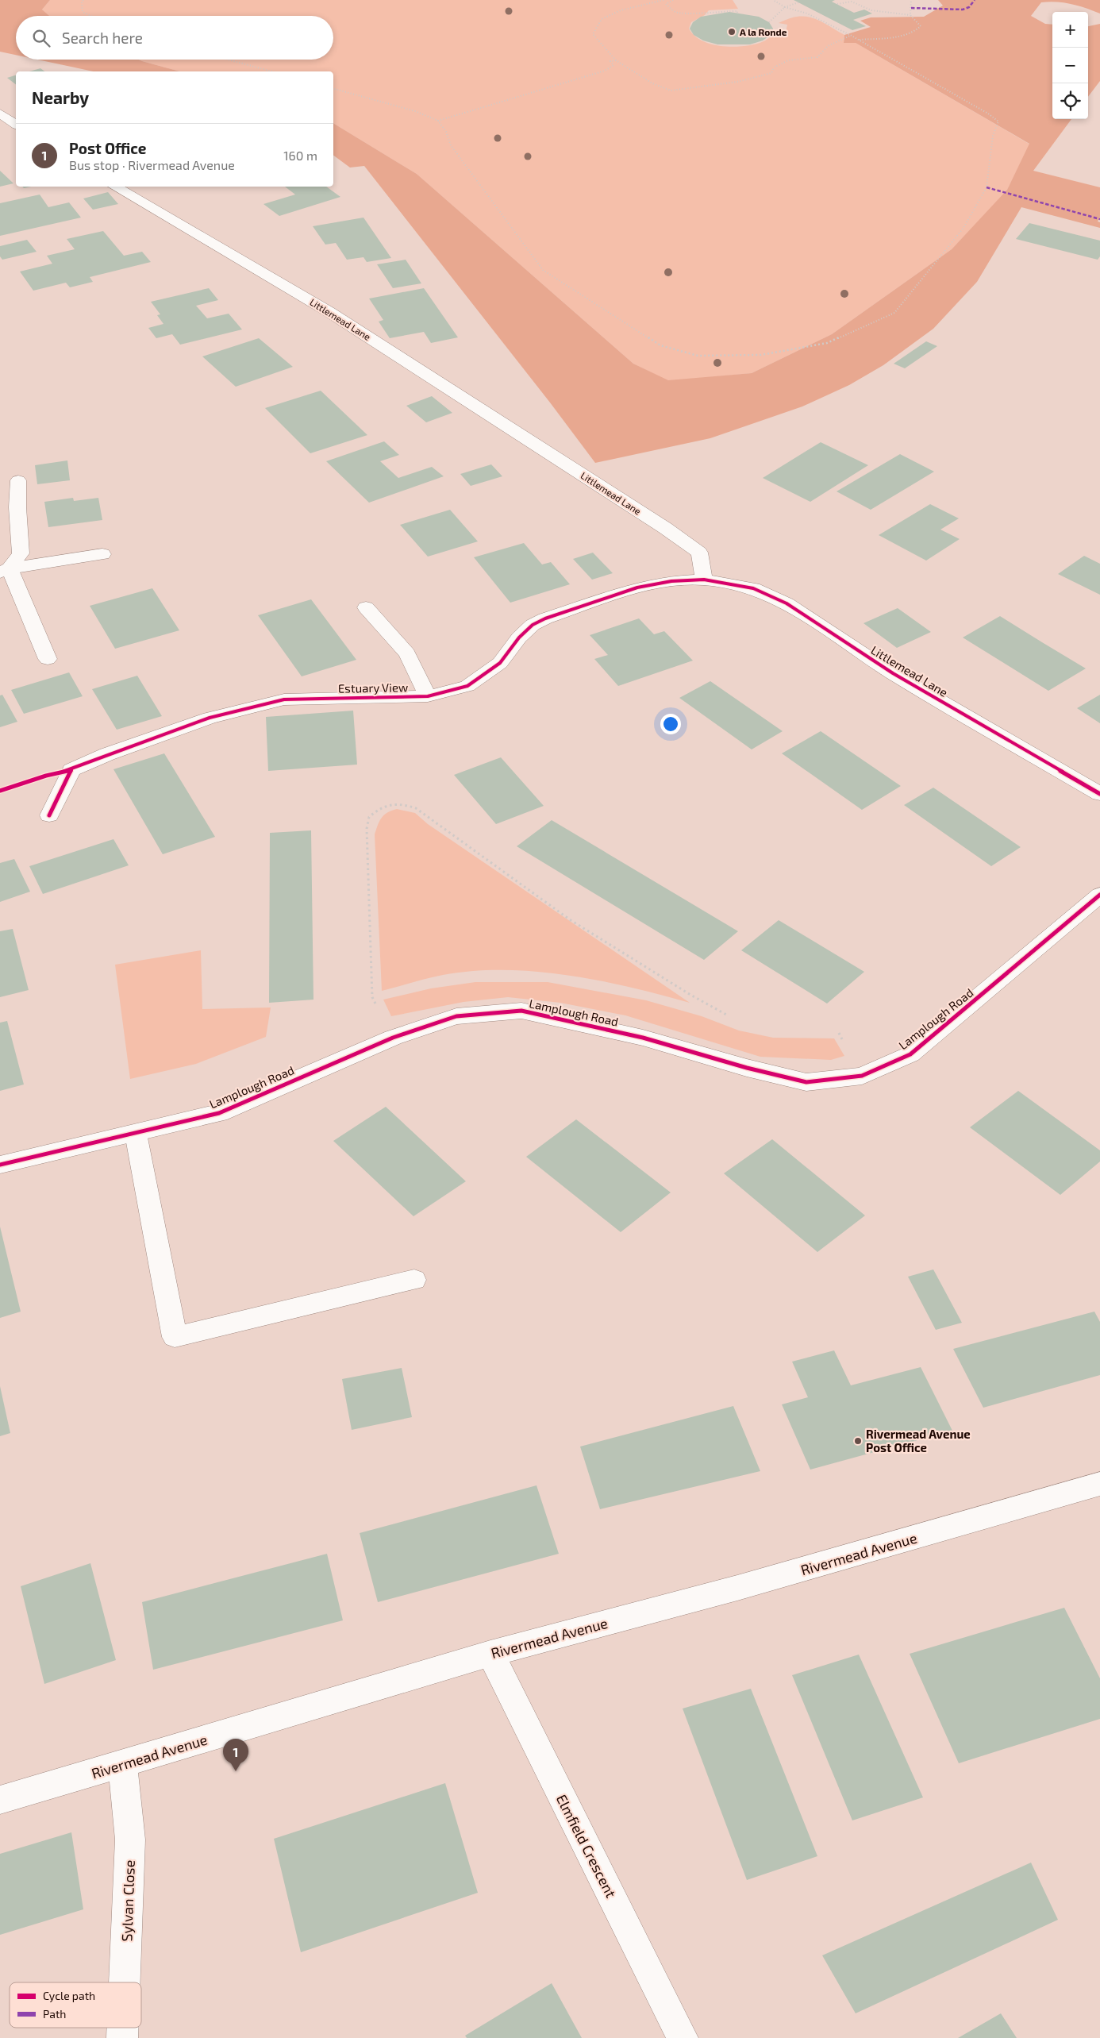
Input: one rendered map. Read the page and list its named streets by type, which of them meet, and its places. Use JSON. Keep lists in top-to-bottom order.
{
  "streets": {
    "street": [
      "Littlemead Lane",
      "Estuary View",
      "Lamplough Road",
      "Rivermead Avenue",
      "Elmfield Crescent",
      "Sylvan Close"
    ]
  },
  "crossings": [
    ["Littlemead Lane", "Estuary View"],
    ["Rivermead Avenue", "Elmfield Crescent"],
    ["Rivermead Avenue", "Sylvan Close"]
  ],
  "places": ["A la Ronde", "Rivermead Avenue Post Office"],
  "legend": ["Cycle path", "Path"],
  "page": {
    "map_buttons": ["+", "−"],
    "search": "Search here",
    "heading": "Nearby",
    "list": [
      {
        "mark": "1",
        "name": "Post Office",
        "note": "Bus stop · Rivermead Avenue",
        "value": "160 m"
      }
    ],
    "pins": "1"
  }
}
